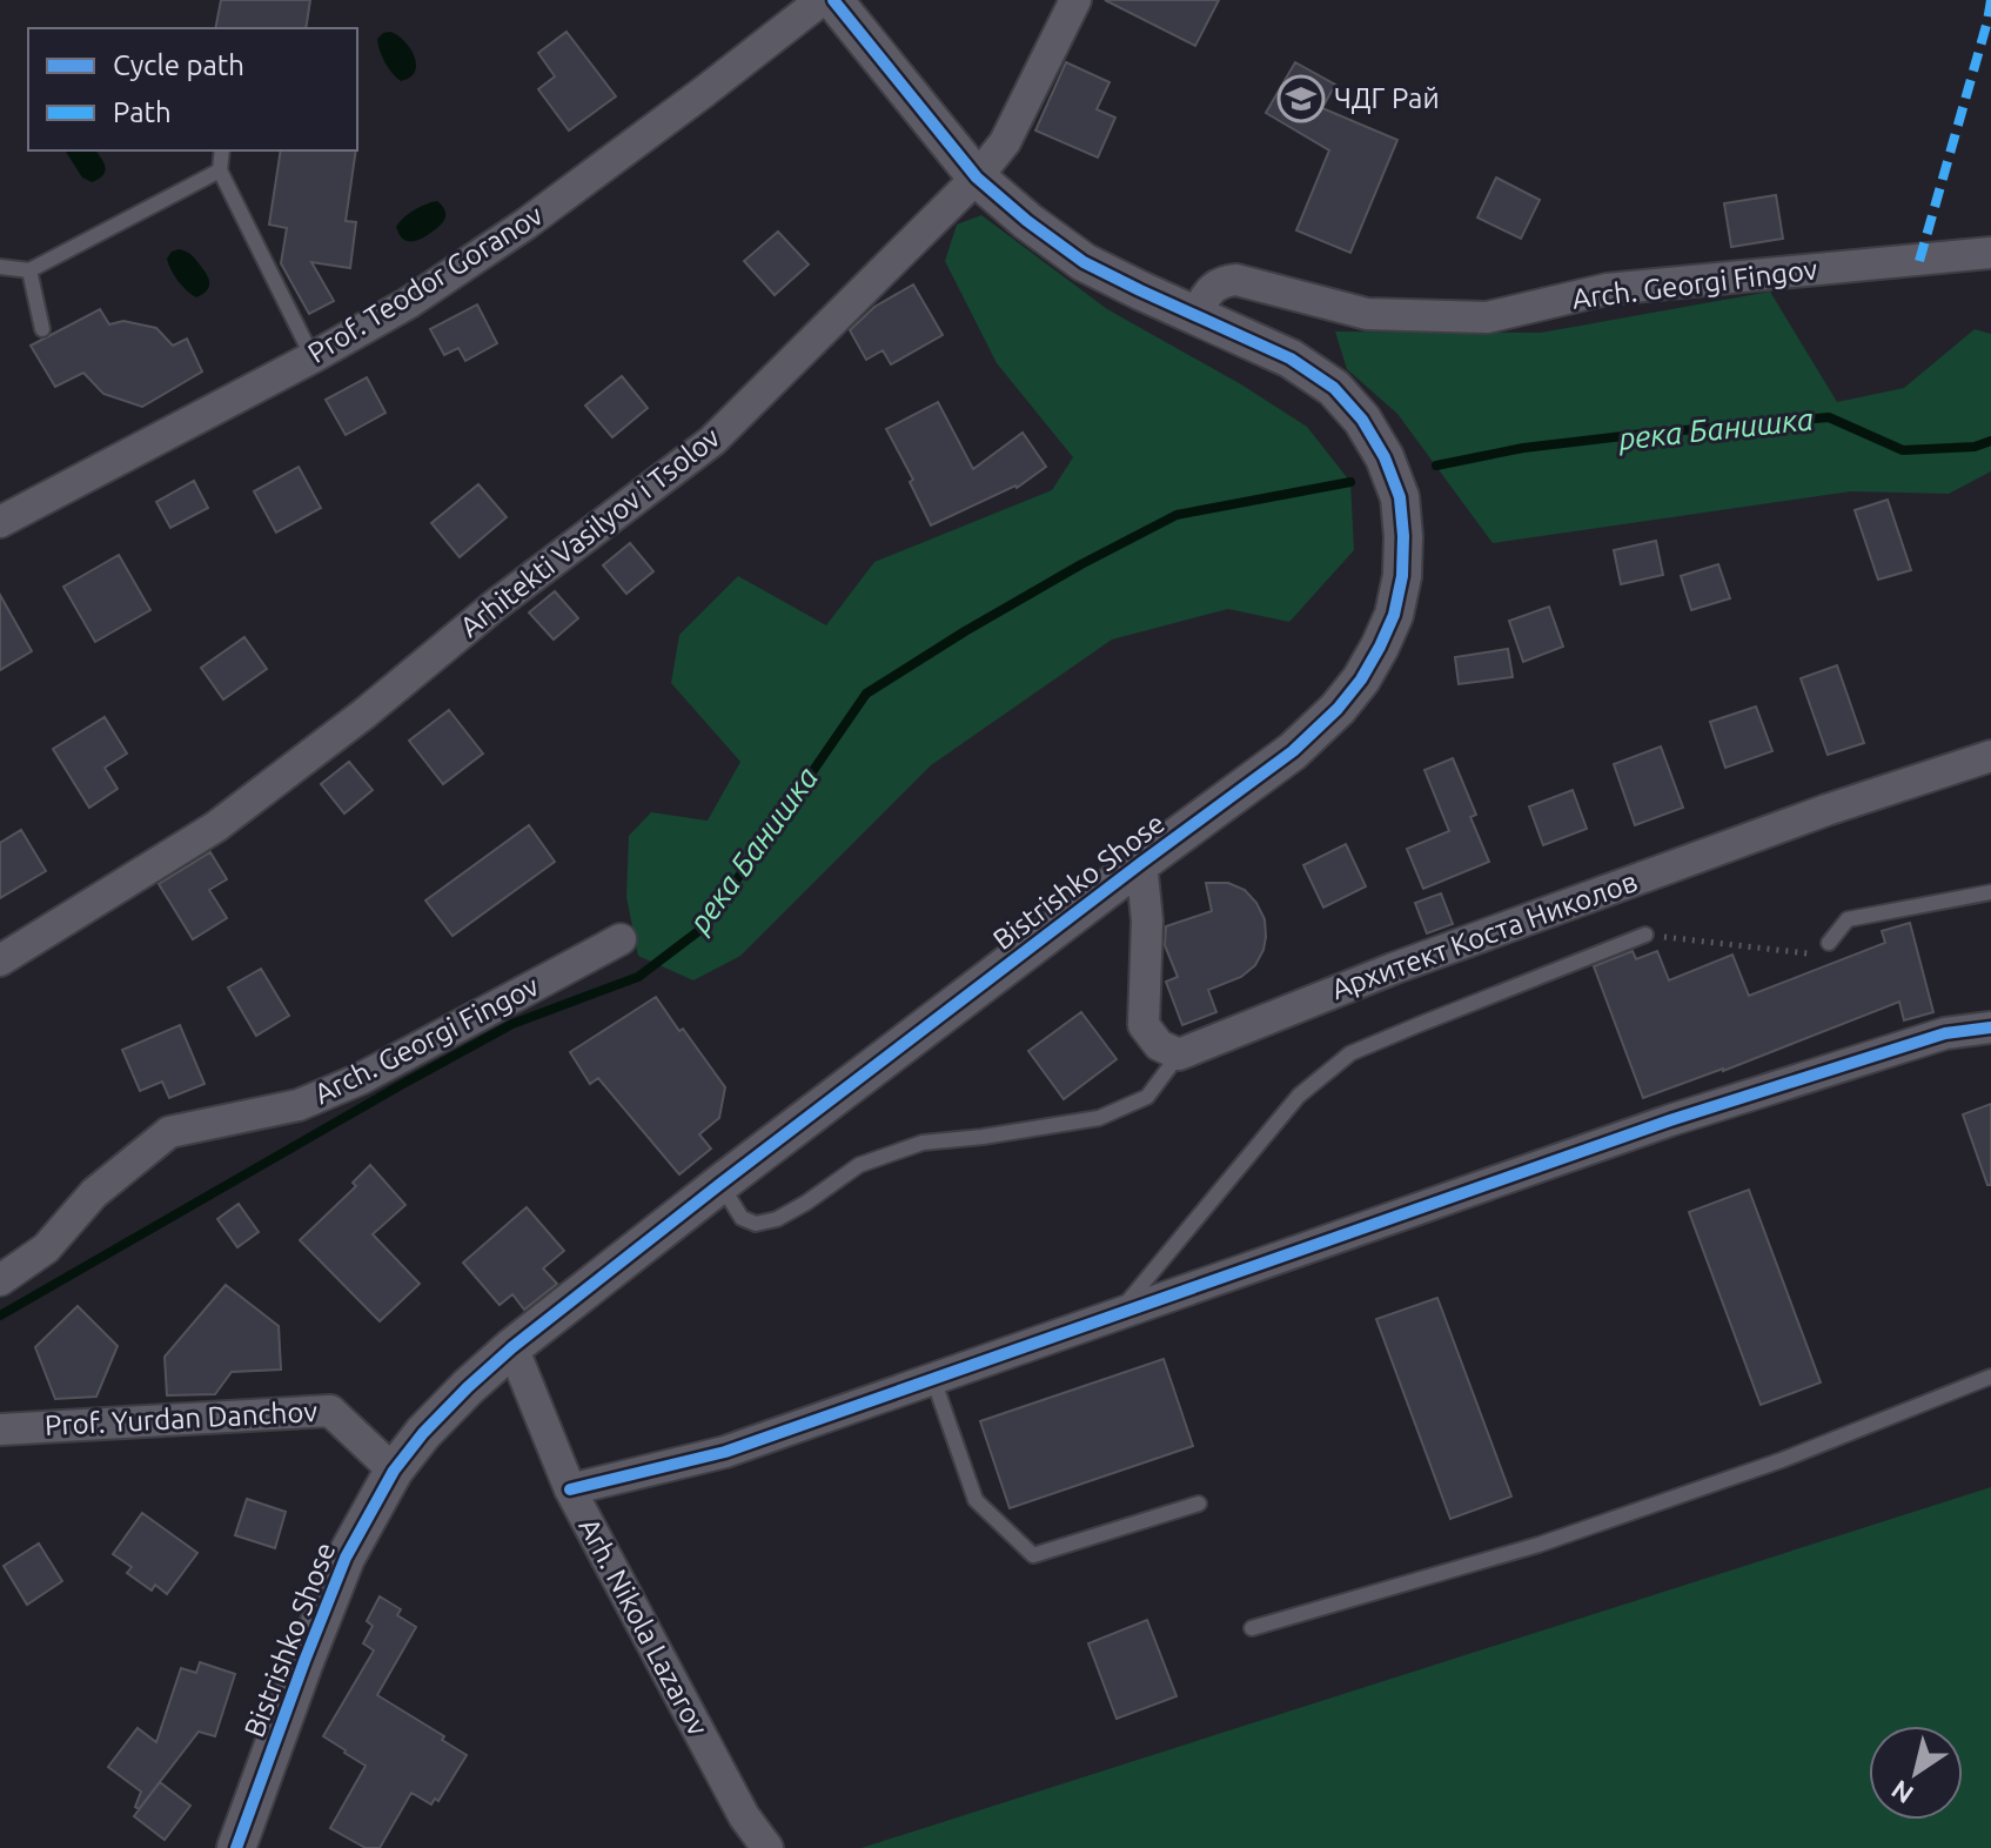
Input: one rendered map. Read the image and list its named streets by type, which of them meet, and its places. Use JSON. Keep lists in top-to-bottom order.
{
  "streets": {
    "street": [
      "Prof. Teodor Goranov",
      "Arch. Georgi Fingov",
      "Arhitekti Vasilyov i Tsolov",
      "Bistrishko Shose",
      "Архитект Коста Николов",
      "Prof. Yurdan Danchov",
      "Arh. Nikola Lazarov"
    ]
  },
  "crossings": [
    ["Arch. Georgi Fingov", "Bistrishko Shose"],
    ["Arhitekti Vasilyov i Tsolov", "Bistrishko Shose"],
    ["Bistrishko Shose", "Prof. Yurdan Danchov"],
    ["Bistrishko Shose", "Arh. Nikola Lazarov"]
  ],
  "water": ["река Банишка"],
  "places": {
    "school or university": ["ЧДГ Рай"]
  },
  "legend": ["Cycle path", "Path"],
  "north": "bottom left"
}
